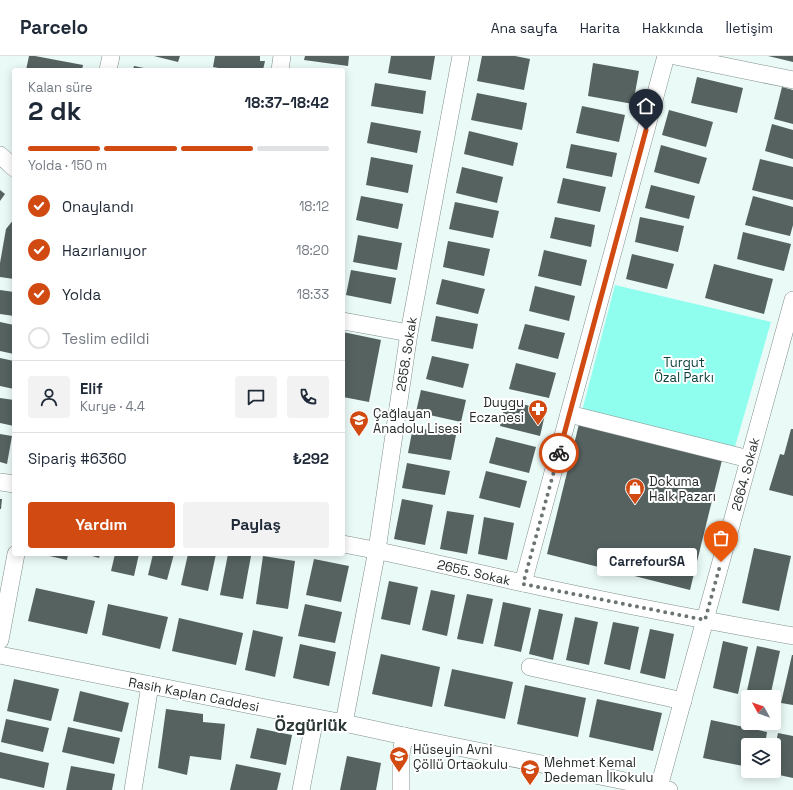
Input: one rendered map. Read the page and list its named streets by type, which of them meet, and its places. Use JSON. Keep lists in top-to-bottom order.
{
  "streets": {
    "street": [
      "2658. Sokak",
      "2664. Sokak",
      "2655. Sokak",
      "Rasih Kaplan Caddesi"
    ]
  },
  "crossings": [
    ["2658. Sokak", "2655. Sokak"],
    ["2658. Sokak", "Rasih Kaplan Caddesi"],
    ["2664. Sokak", "2655. Sokak"],
    ["2664. Sokak", "Rasih Kaplan Caddesi"]
  ],
  "districts": ["Özgürlük"],
  "parks": ["Turgut Özal Parkı"],
  "places": {
    "pharmacy": ["Duygu Eczanesi"],
    "school or university": ["Çağlayan Anadolu Lisesi", "Hüseyin Avni Çöllü Ortaokulu", "Mehmet Kemal Dedeman İlkokulu"],
    "shop": ["Dokuma Halk Pazarı"],
    "other": ["CarrefourSA"]
  },
  "north": "top left",
  "page": {
    "header": "Parcelo",
    "nav": [
      "Ana sayfa",
      "Harita",
      "Hakkında",
      "İletişim"
    ],
    "heading": ["2 dk", "Kalan süre", "18:37–18:42"],
    "panel": [
      "Elif",
      "Kurye · 4.4",
      "Sipariş #6360",
      "₺292"
    ],
    "bar": "Yolda · 150 m",
    "list": [
      ["Onaylandı", "18:12"],
      ["Hazırlanıyor", "18:20"],
      ["Yolda", "18:33"],
      "Teslim edildi"
    ],
    "buttons": ["Yardım", "Paylaş"],
    "bubble": "CarrefourSA"
  }
}
